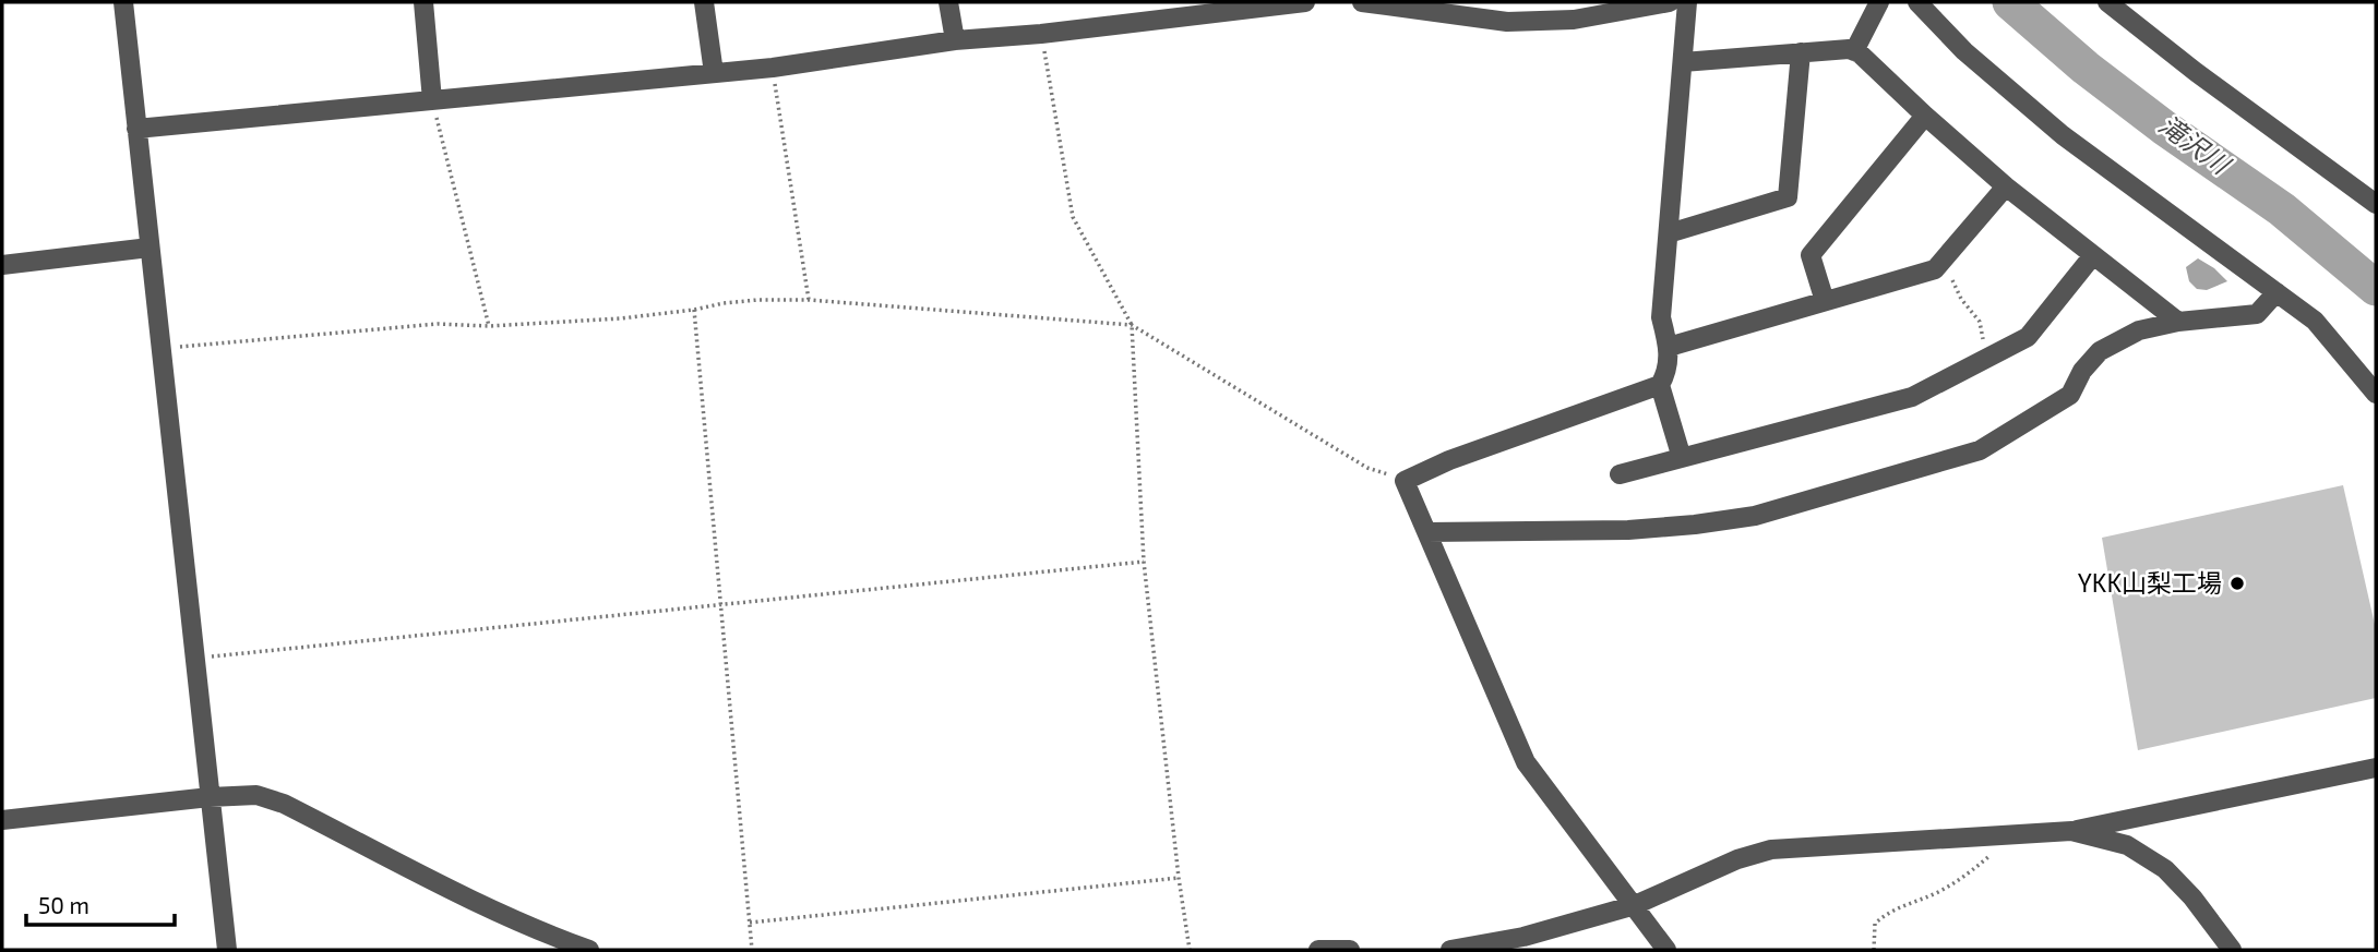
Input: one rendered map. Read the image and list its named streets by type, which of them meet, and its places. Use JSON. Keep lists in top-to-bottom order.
{
  "water": ["滝沢川"],
  "places": ["YKK山梨工場"],
  "scale_bar": "50 m"
}
